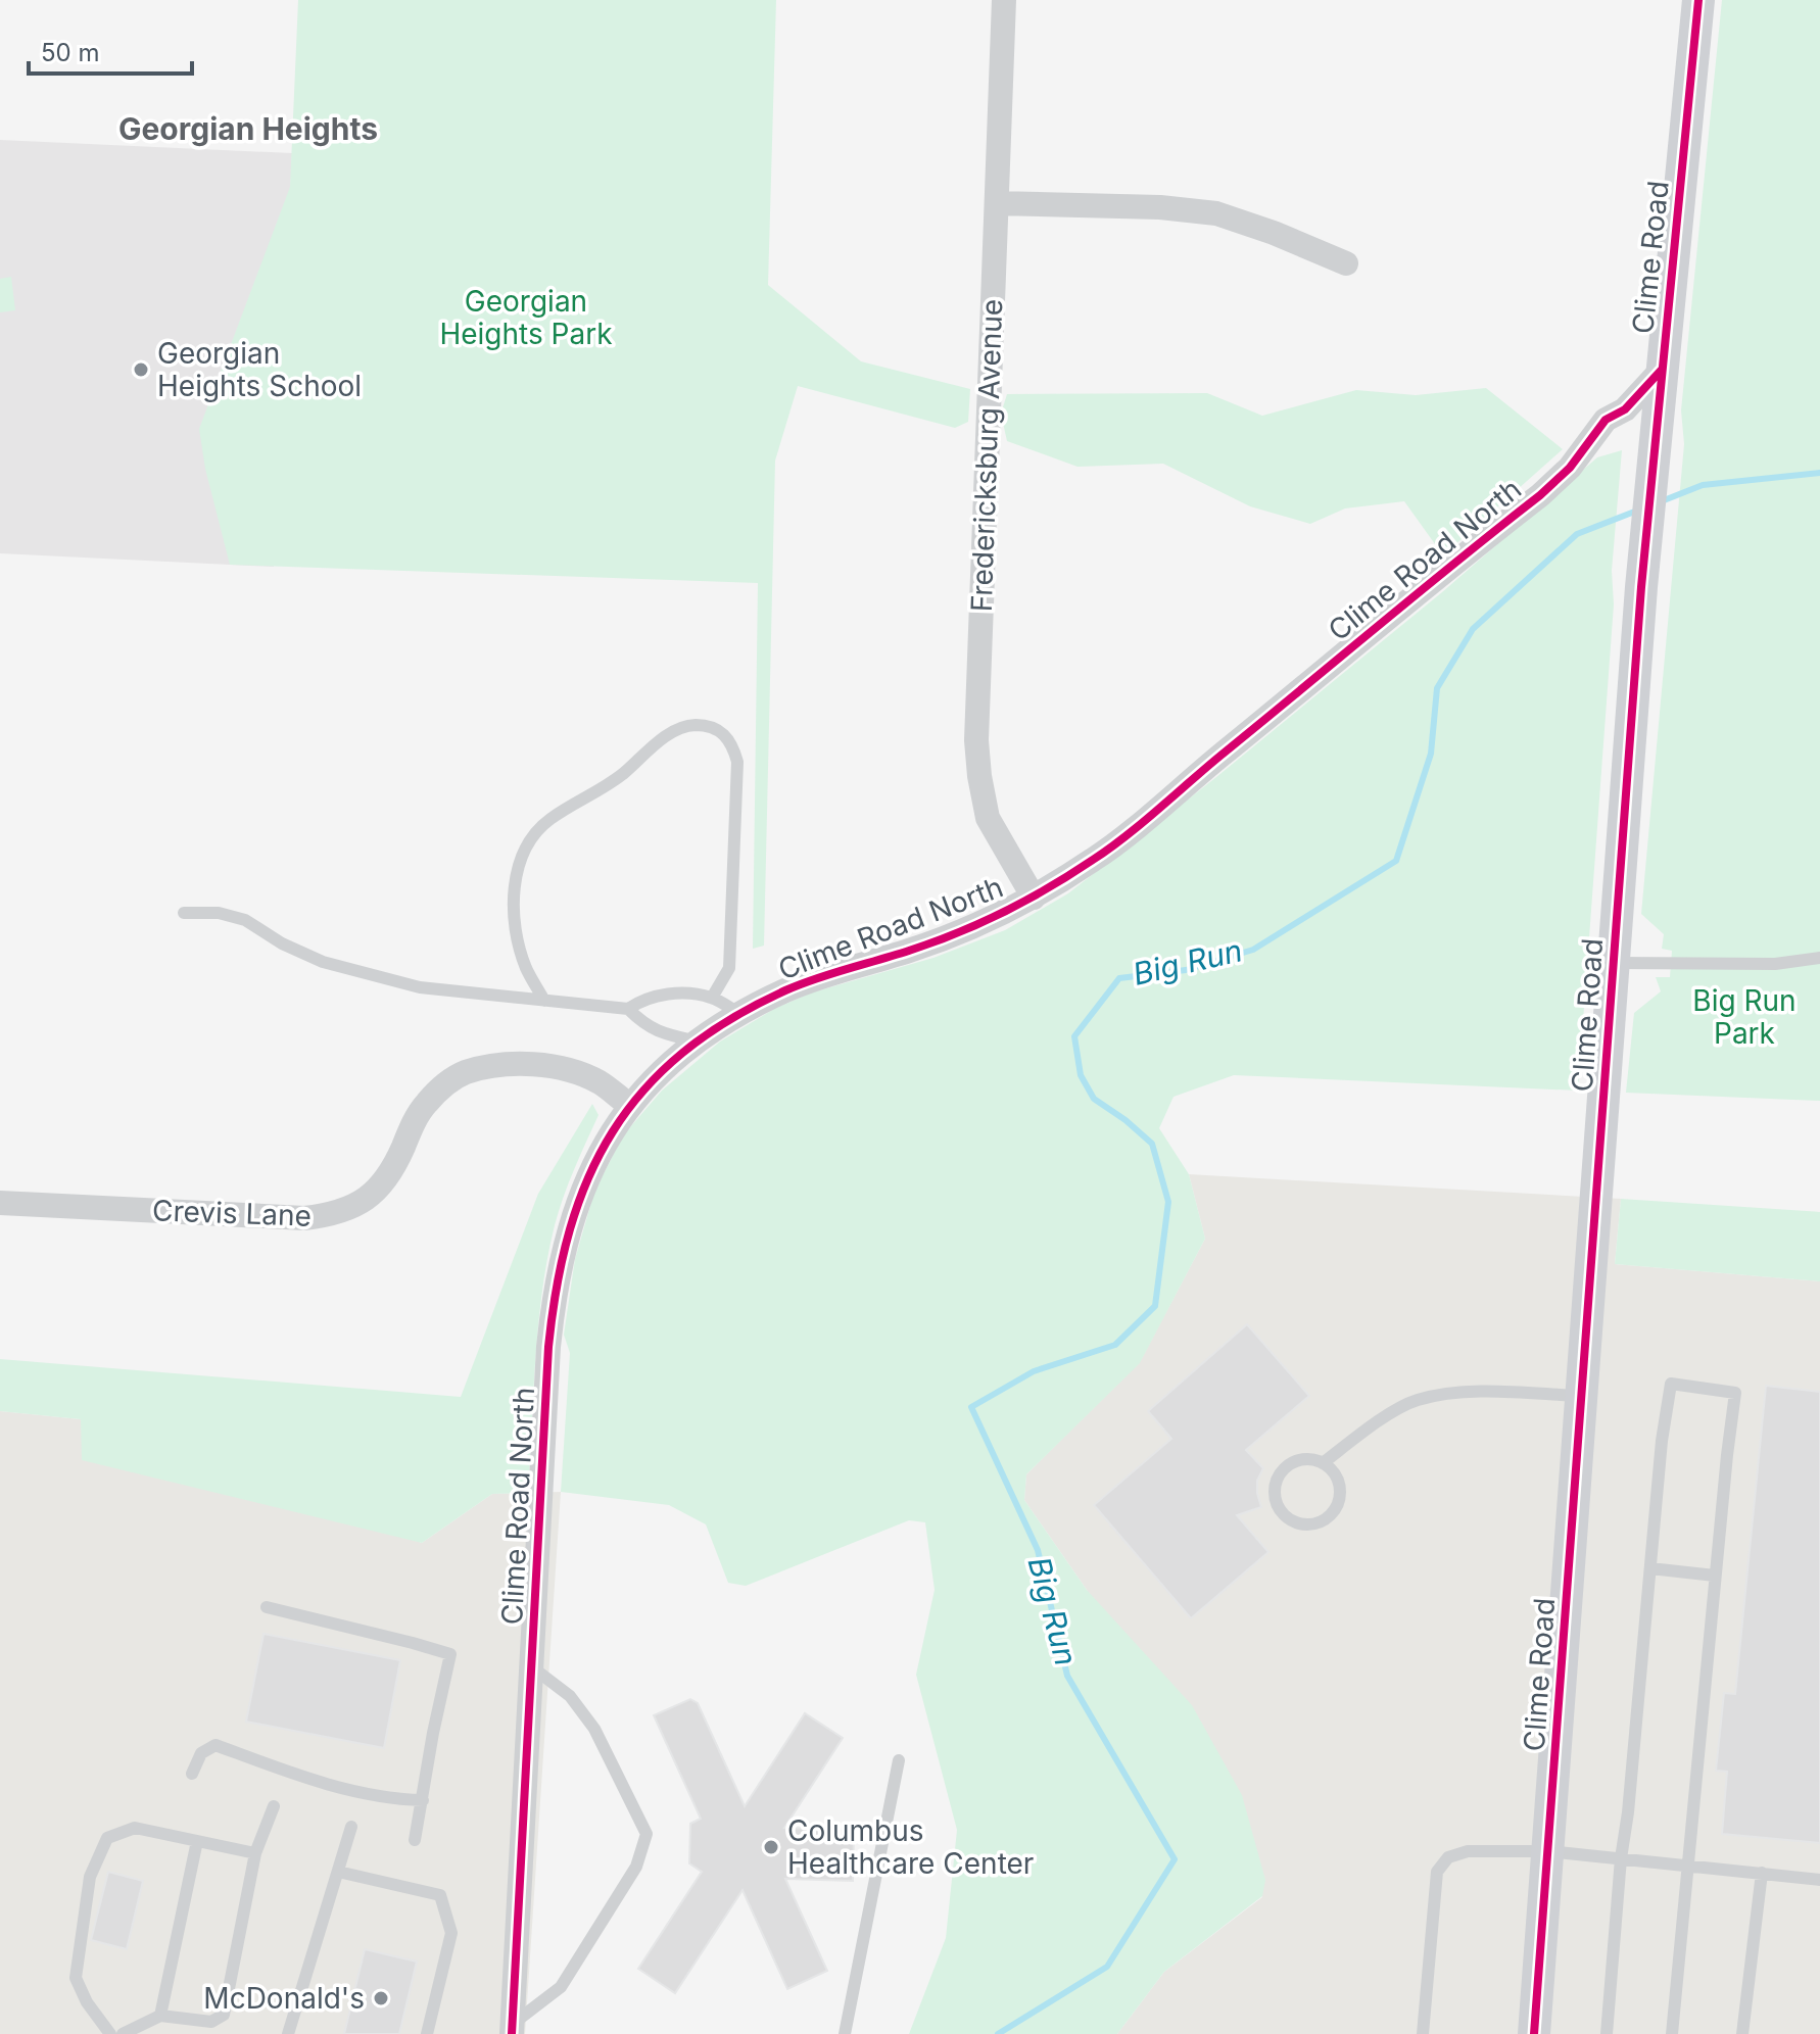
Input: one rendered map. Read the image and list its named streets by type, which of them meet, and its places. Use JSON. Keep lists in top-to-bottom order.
{
  "streets": {
    "main road": ["Clime Road"],
    "street": ["Fredericksburg Avenue", "Clime Road North", "Crevis Lane"]
  },
  "crossings": [
    ["Clime Road", "Clime Road North"],
    ["Fredericksburg Avenue", "Clime Road North"],
    ["Clime Road North", "Crevis Lane"]
  ],
  "districts": ["Georgian Heights"],
  "water": ["Big Run"],
  "parks": ["Georgian Heights Park", "Big Run Park"],
  "places": ["Georgian Heights School", "Columbus Healthcare Center", "McDonald's"],
  "scale_bar": "50 m"
}
